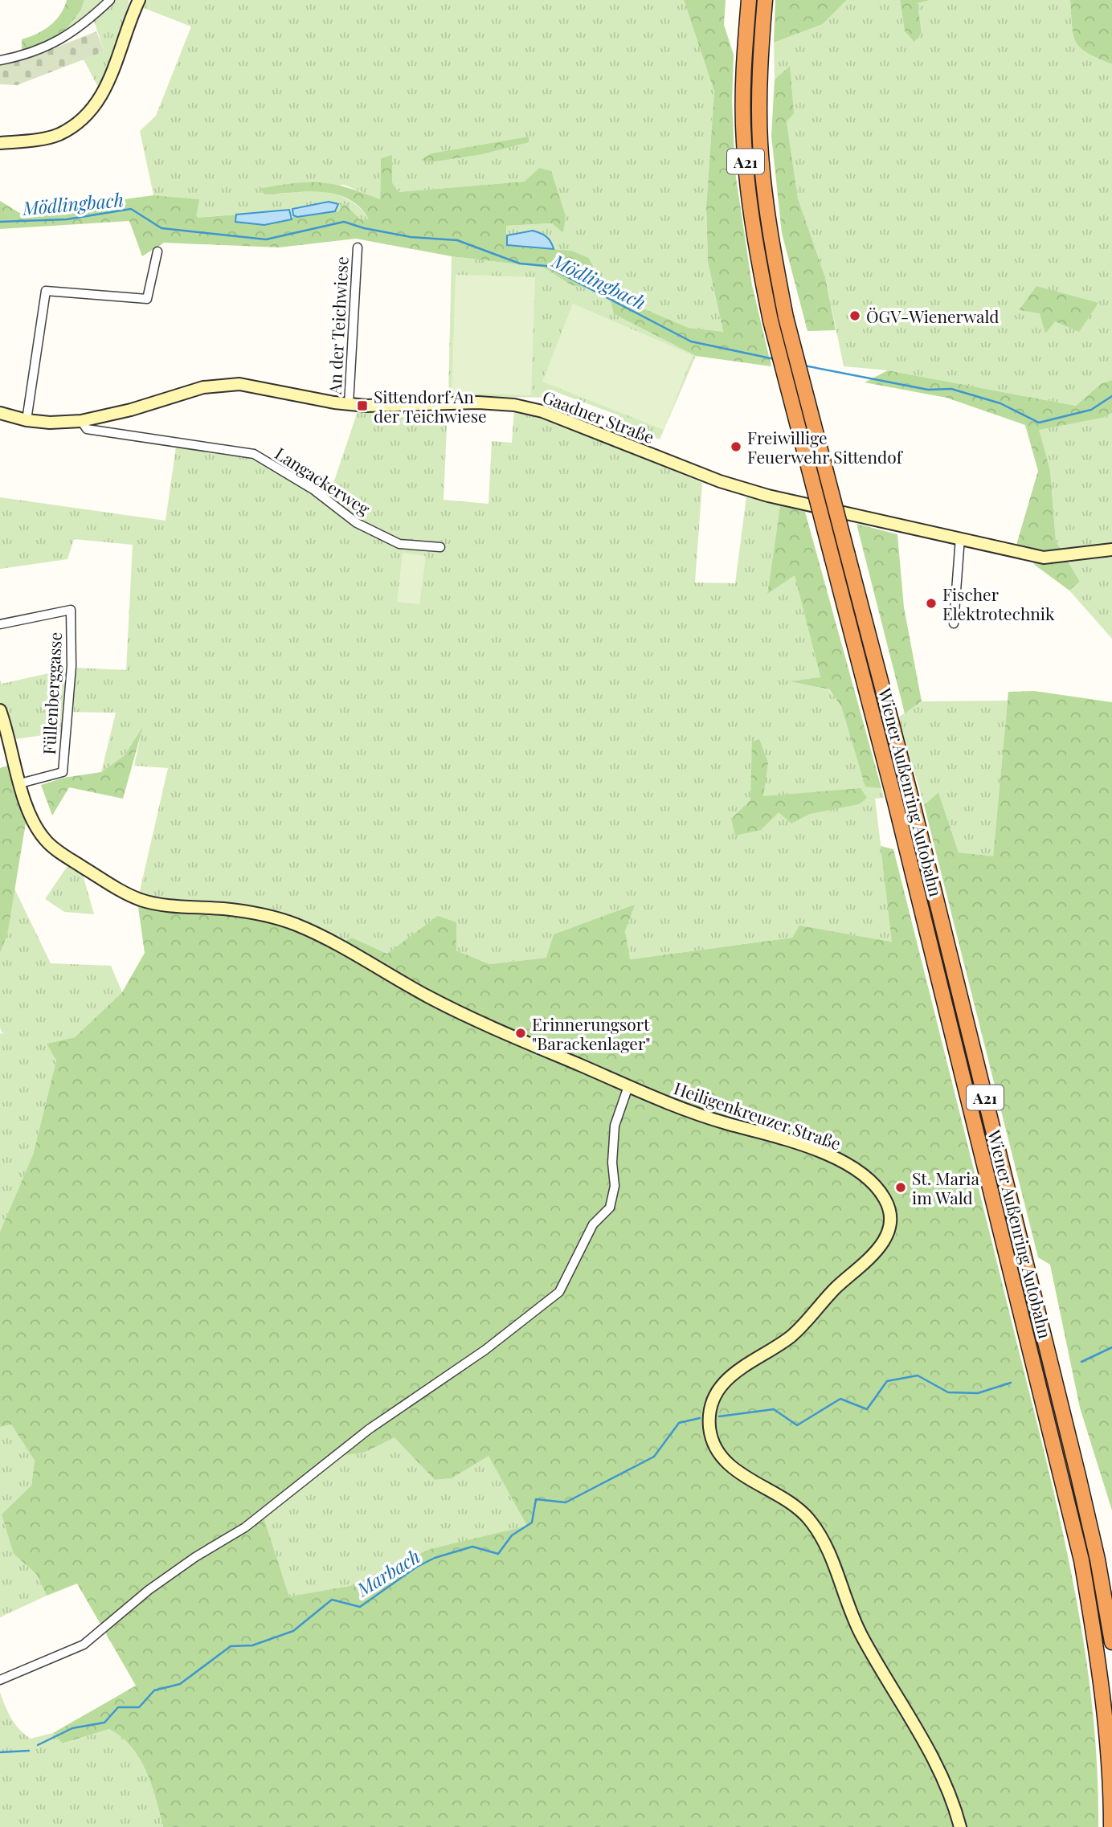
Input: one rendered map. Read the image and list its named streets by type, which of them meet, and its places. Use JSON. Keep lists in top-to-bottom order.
{
  "streets": {
    "highway": ["A21", "Wiener Außenring Autobahn"],
    "main road": ["Gaadner Straße", "Heiligenkreuzer Straße"],
    "street": ["An der Teichwiese", "Langackerweg", "Füllenberggasse"]
  },
  "crossings": [
    ["An der Teichwiese", "Gaadner Straße"],
    ["Gaadner Straße", "Langackerweg"],
    ["Füllenberggasse", "Heiligenkreuzer Straße"]
  ],
  "water": ["Mödlingbach", "Marbach"],
  "places": {
    "other": [
      "ÖGV-Wienerwald",
      "Freiwillige Feuerwehr Sittendof",
      "Fischer Elektrotechnik",
      "Erinnerungsort \"Barackenlager\"",
      "St. Maria im Wald"
    ],
    "transit": ["Sittendorf An der Teichwiese"]
  }
}
